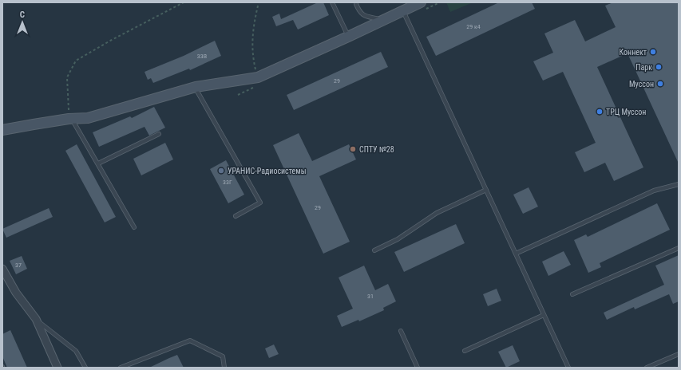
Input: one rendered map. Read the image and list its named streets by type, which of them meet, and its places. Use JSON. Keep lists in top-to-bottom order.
{
  "places": [
    "Коннект",
    "Парк",
    "Муссон",
    "ТРЦ Муссон",
    "СПТУ №28",
    "УРАНИС-Радиосистемы"
  ],
  "house_numbers": [
    "29 к4",
    "33В",
    "29",
    "33Г",
    "29",
    "37",
    "31"
  ],
  "north": "top"
}
